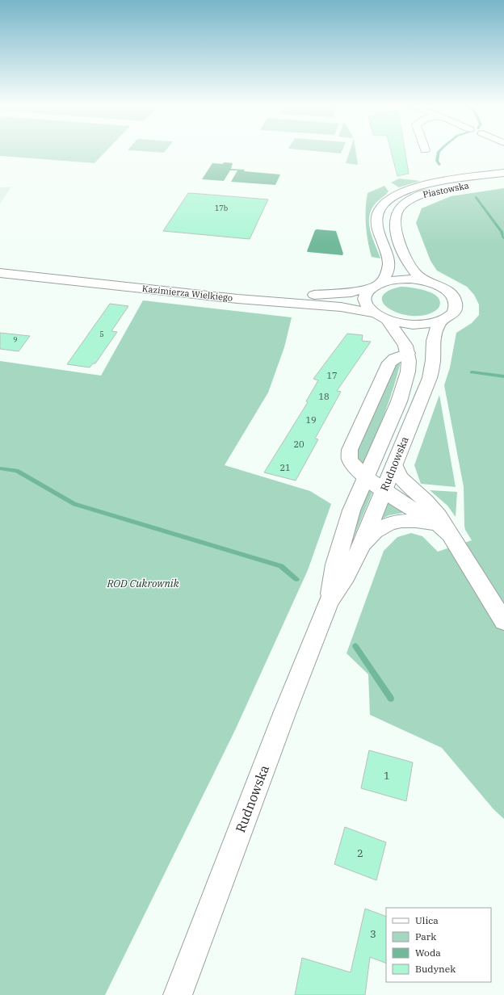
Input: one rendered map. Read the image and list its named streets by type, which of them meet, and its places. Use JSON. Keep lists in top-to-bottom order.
{
  "streets": {
    "main road": ["Piastowska", "Kazimierza Wielkiego", "Rudnowska"]
  },
  "crossings": [
    ["Piastowska", "Kazimierza Wielkiego"],
    ["Piastowska", "Rudnowska"],
    ["Kazimierza Wielkiego", "Rudnowska"]
  ],
  "parks": ["ROD Cukrownik"],
  "house_numbers": [
    "17b",
    "5",
    "9",
    "17",
    "18",
    "19",
    "20",
    "21",
    "1",
    "2",
    "3"
  ],
  "legend": [
    "Ulica",
    "Park",
    "Woda",
    "Budynek"
  ]
}
